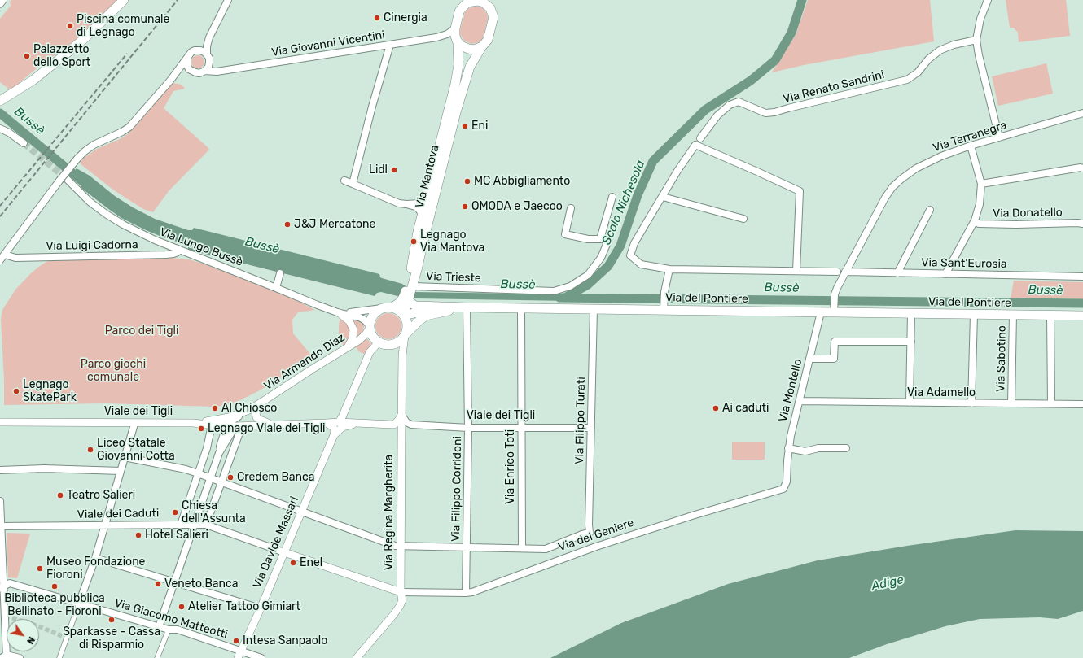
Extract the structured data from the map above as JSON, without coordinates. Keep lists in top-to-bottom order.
{
  "streets": {
    "main road": ["Via Mantova", "Via del Pontiere"],
    "street": [
      "Via Giovanni Vicentini",
      "Via Renato Sandrini",
      "Via Terranegra",
      "Via Donatello",
      "Via Luigi Cadorna",
      "Via Lungo Bussè",
      "Via Sant'Eurosia",
      "Via Trieste",
      "Via Sabotino",
      "Via Armando Diaz",
      "Via Montello",
      "Via Adamello",
      "Viale dei Tigli",
      "Via Filippo Turati",
      "Via Enrico Toti",
      "Via Filippo Corridoni",
      "Via Regina Margherita",
      "Viale dei Caduti",
      "Via del Geniere",
      "Via Davide Massari",
      "Via Giacomo Matteotti"
    ]
  },
  "crossings": [
    ["Via Giovanni Vicentini", "Via Mantova"],
    ["Via Terranegra", "Via Sant'Eurosia"],
    ["Via Terranegra", "Via del Pontiere"],
    ["Via Mantova", "Via Lungo Bussè"],
    ["Via Mantova", "Via Trieste"],
    ["Via Mantova", "Via del Pontiere"],
    ["Via Mantova", "Via Armando Diaz"],
    ["Via Mantova", "Via Regina Margherita"],
    ["Via Luigi Cadorna", "Via Lungo Bussè"],
    ["Via Lungo Bussè", "Via del Pontiere"],
    ["Via Lungo Bussè", "Via Armando Diaz"],
    ["Via Lungo Bussè", "Via Regina Margherita"],
    ["Via del Pontiere", "Via Sabotino"],
    ["Via del Pontiere", "Via Armando Diaz"],
    ["Via del Pontiere", "Via Montello"],
    ["Via del Pontiere", "Via Filippo Turati"],
    ["Via del Pontiere", "Via Enrico Toti"],
    ["Via del Pontiere", "Via Filippo Corridoni"],
    ["Via del Pontiere", "Via Regina Margherita"],
    ["Via Sabotino", "Via Adamello"],
    ["Via Armando Diaz", "Viale dei Tigli"],
    ["Via Armando Diaz", "Via Regina Margherita"],
    ["Via Montello", "Via Adamello"],
    ["Via Montello", "Via del Geniere"],
    ["Viale dei Tigli", "Via Filippo Turati"],
    ["Viale dei Tigli", "Via Enrico Toti"],
    ["Viale dei Tigli", "Via Filippo Corridoni"],
    ["Via Filippo Turati", "Via Enrico Toti"],
    ["Via Filippo Corridoni", "Via del Geniere"],
    ["Via Regina Margherita", "Viale dei Caduti"],
    ["Via Regina Margherita", "Via del Geniere"],
    ["Viale dei Caduti", "Via del Geniere"],
    ["Viale dei Caduti", "Via Davide Massari"],
    ["Via Davide Massari", "Via Giacomo Matteotti"]
  ],
  "water": ["Bussè", "Scolo Nichesola", "Adige"],
  "parks": ["Parco dei Tigli", "Parco giochi comunale"],
  "places": [
    "Cinergia",
    "Piscina comunale di Legnago",
    "Palazzetto dello Sport",
    "Eni",
    "Lidl",
    "MC Abbigliamento",
    "OMODA e Jaecoo",
    "J&J Mercatone",
    "Legnago Via Mantova",
    "Legnago SkatePark",
    "Al Chiosco",
    "Ai caduti",
    "Legnago Viale dei Tigli",
    "Liceo Statale Giovanni Cotta",
    "Credem Banca",
    "Teatro Salieri",
    "Chiesa dell'Assunta",
    "Hotel Salieri",
    "Enel",
    "Museo Fondazione Fioroni",
    "Veneto Banca",
    "Biblioteca pubblica Bellinato - Fioroni",
    "Atelier Tattoo Gimiart",
    "Sparkasse - Cassa di Risparmio",
    "Intesa Sanpaolo"
  ],
  "north": "bottom right"
}
